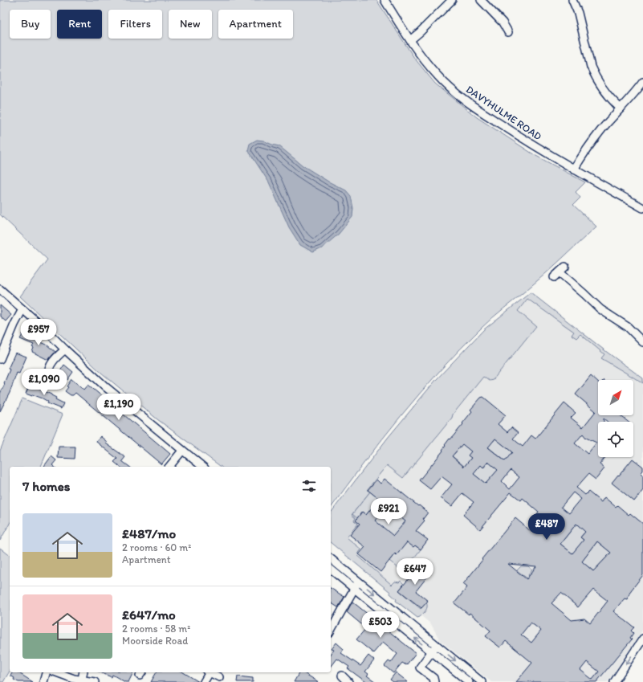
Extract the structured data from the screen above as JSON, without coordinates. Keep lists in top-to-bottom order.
{
  "streets": {
    "street": ["DAVYHULME ROAD"]
  },
  "north": "top right",
  "page": {
    "chip": [
      "Buy",
      "Rent",
      "Filters",
      "New",
      "Apartment"
    ],
    "price": [
      "£957",
      "£1,090",
      "£1,190",
      "£921",
      "£487",
      "£647",
      "£503"
    ],
    "heading": "7 homes",
    "list": [
      {
        "name": "£487/mo",
        "note": "2 rooms · 60 m² · Apartment"
      },
      {
        "name": "£647/mo",
        "note": "2 rooms · 58 m² · Moorside Road"
      }
    ]
  }
}
